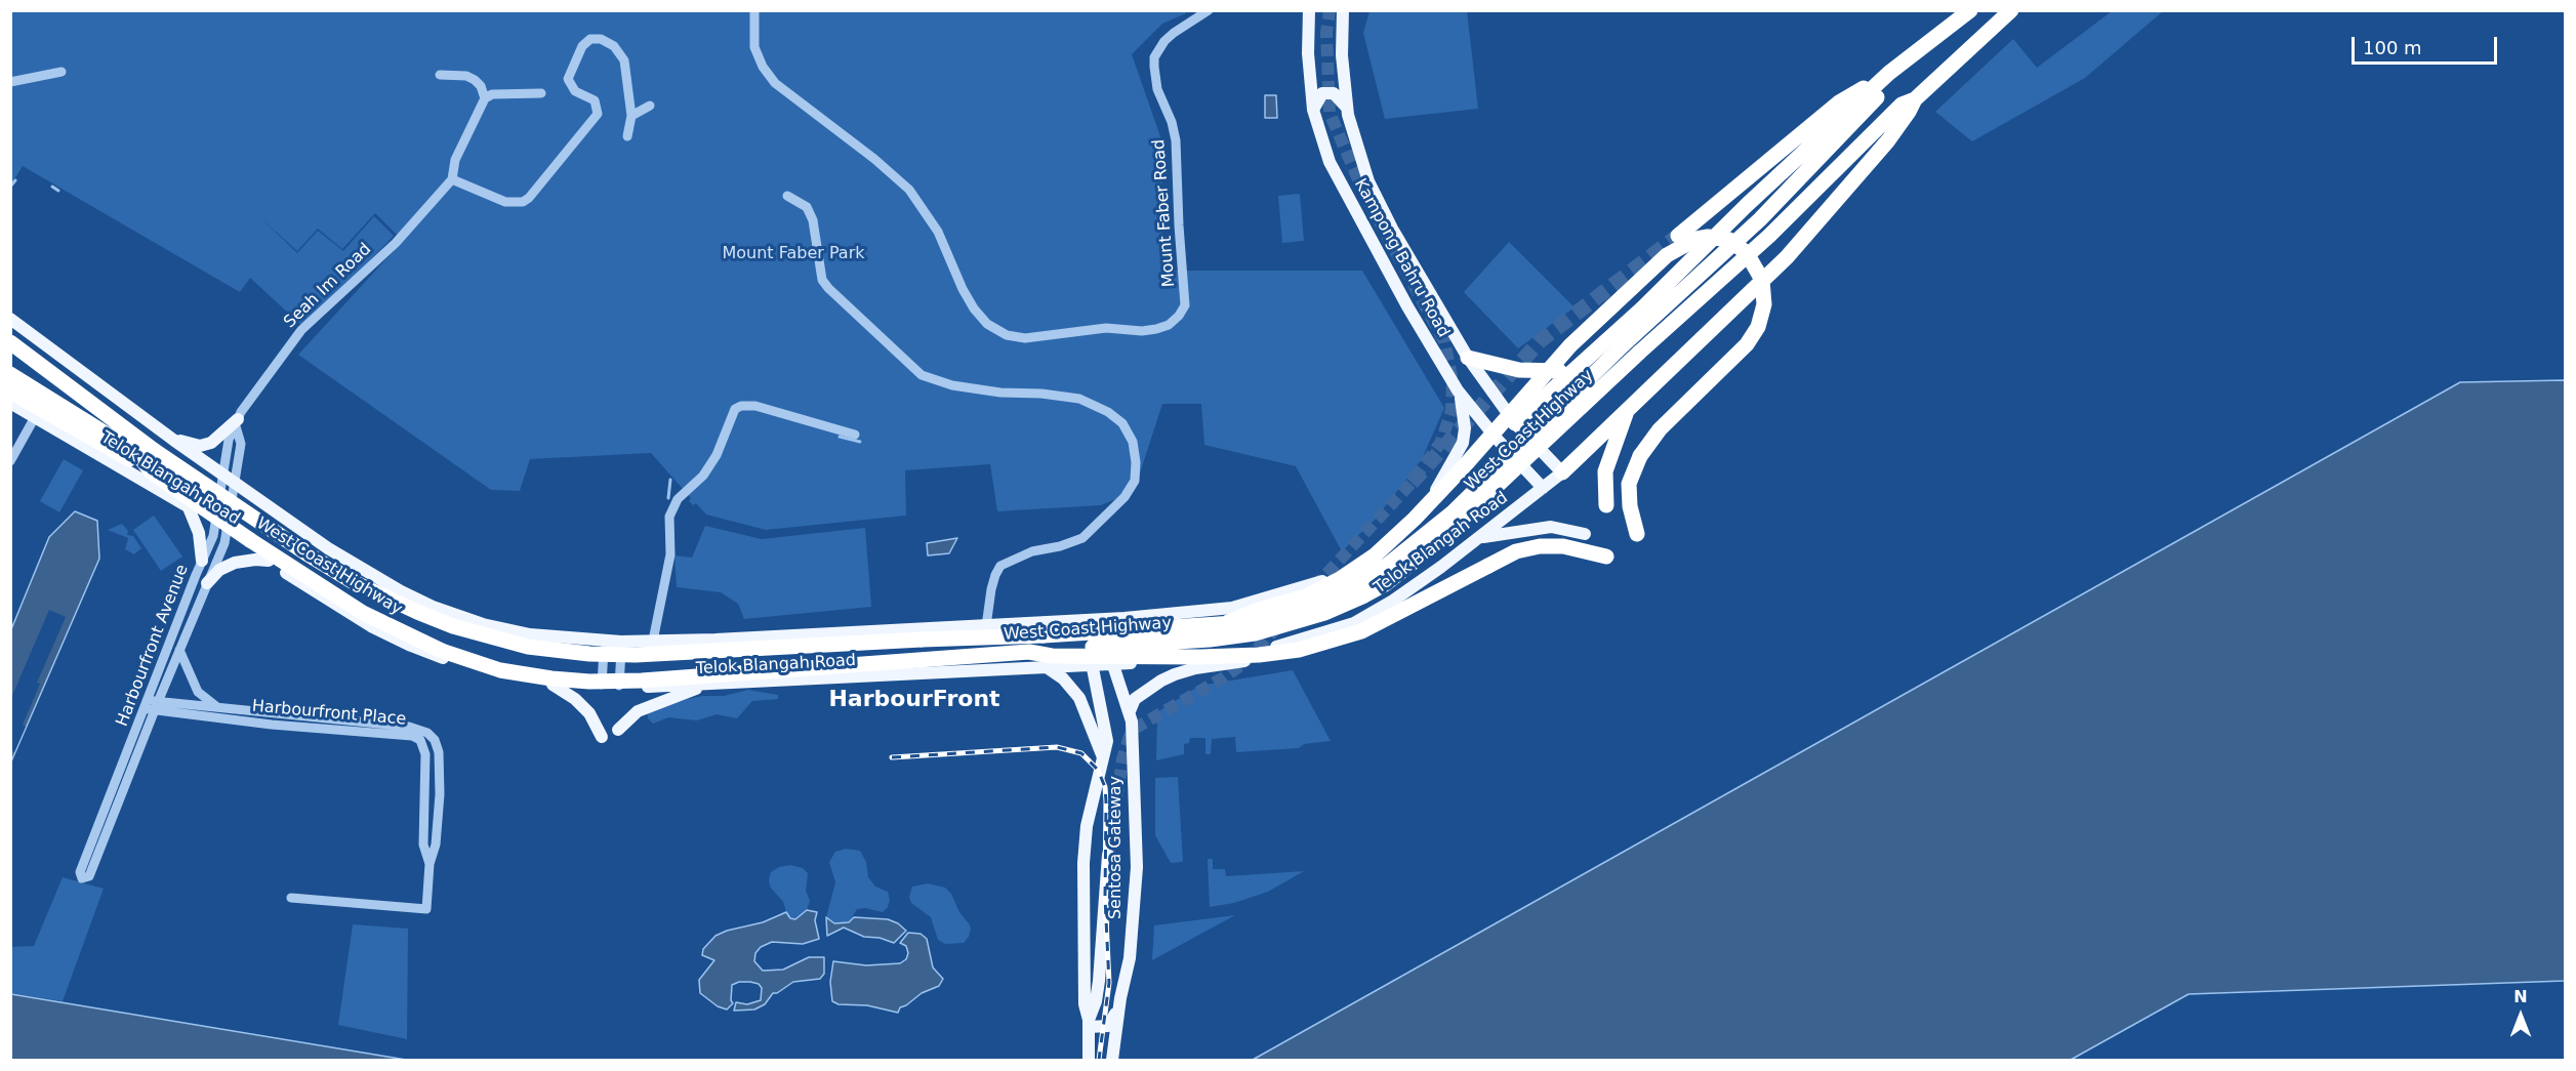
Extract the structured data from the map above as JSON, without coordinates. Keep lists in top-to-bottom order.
{
  "streets": {
    "highway": ["West Coast Highway"],
    "main road": ["Kampong Bahru Road", "Telok Blangah Road", "Sentosa Gateway"],
    "street": [
      "Mount Faber Road",
      "Seah Im Road",
      "Harbourfront Avenue",
      "Harbourfront Place"
    ]
  },
  "crossings": [
    ["Kampong Bahru Road", "Telok Blangah Road"],
    ["Seah Im Road", "Harbourfront Avenue"],
    ["Telok Blangah Road", "Harbourfront Avenue"],
    ["Telok Blangah Road", "Sentosa Gateway"],
    ["Harbourfront Avenue", "Harbourfront Place"]
  ],
  "districts": ["HarbourFront"],
  "parks": ["Mount Faber Park"],
  "scale_bar": "100 m",
  "north": "top"
}
